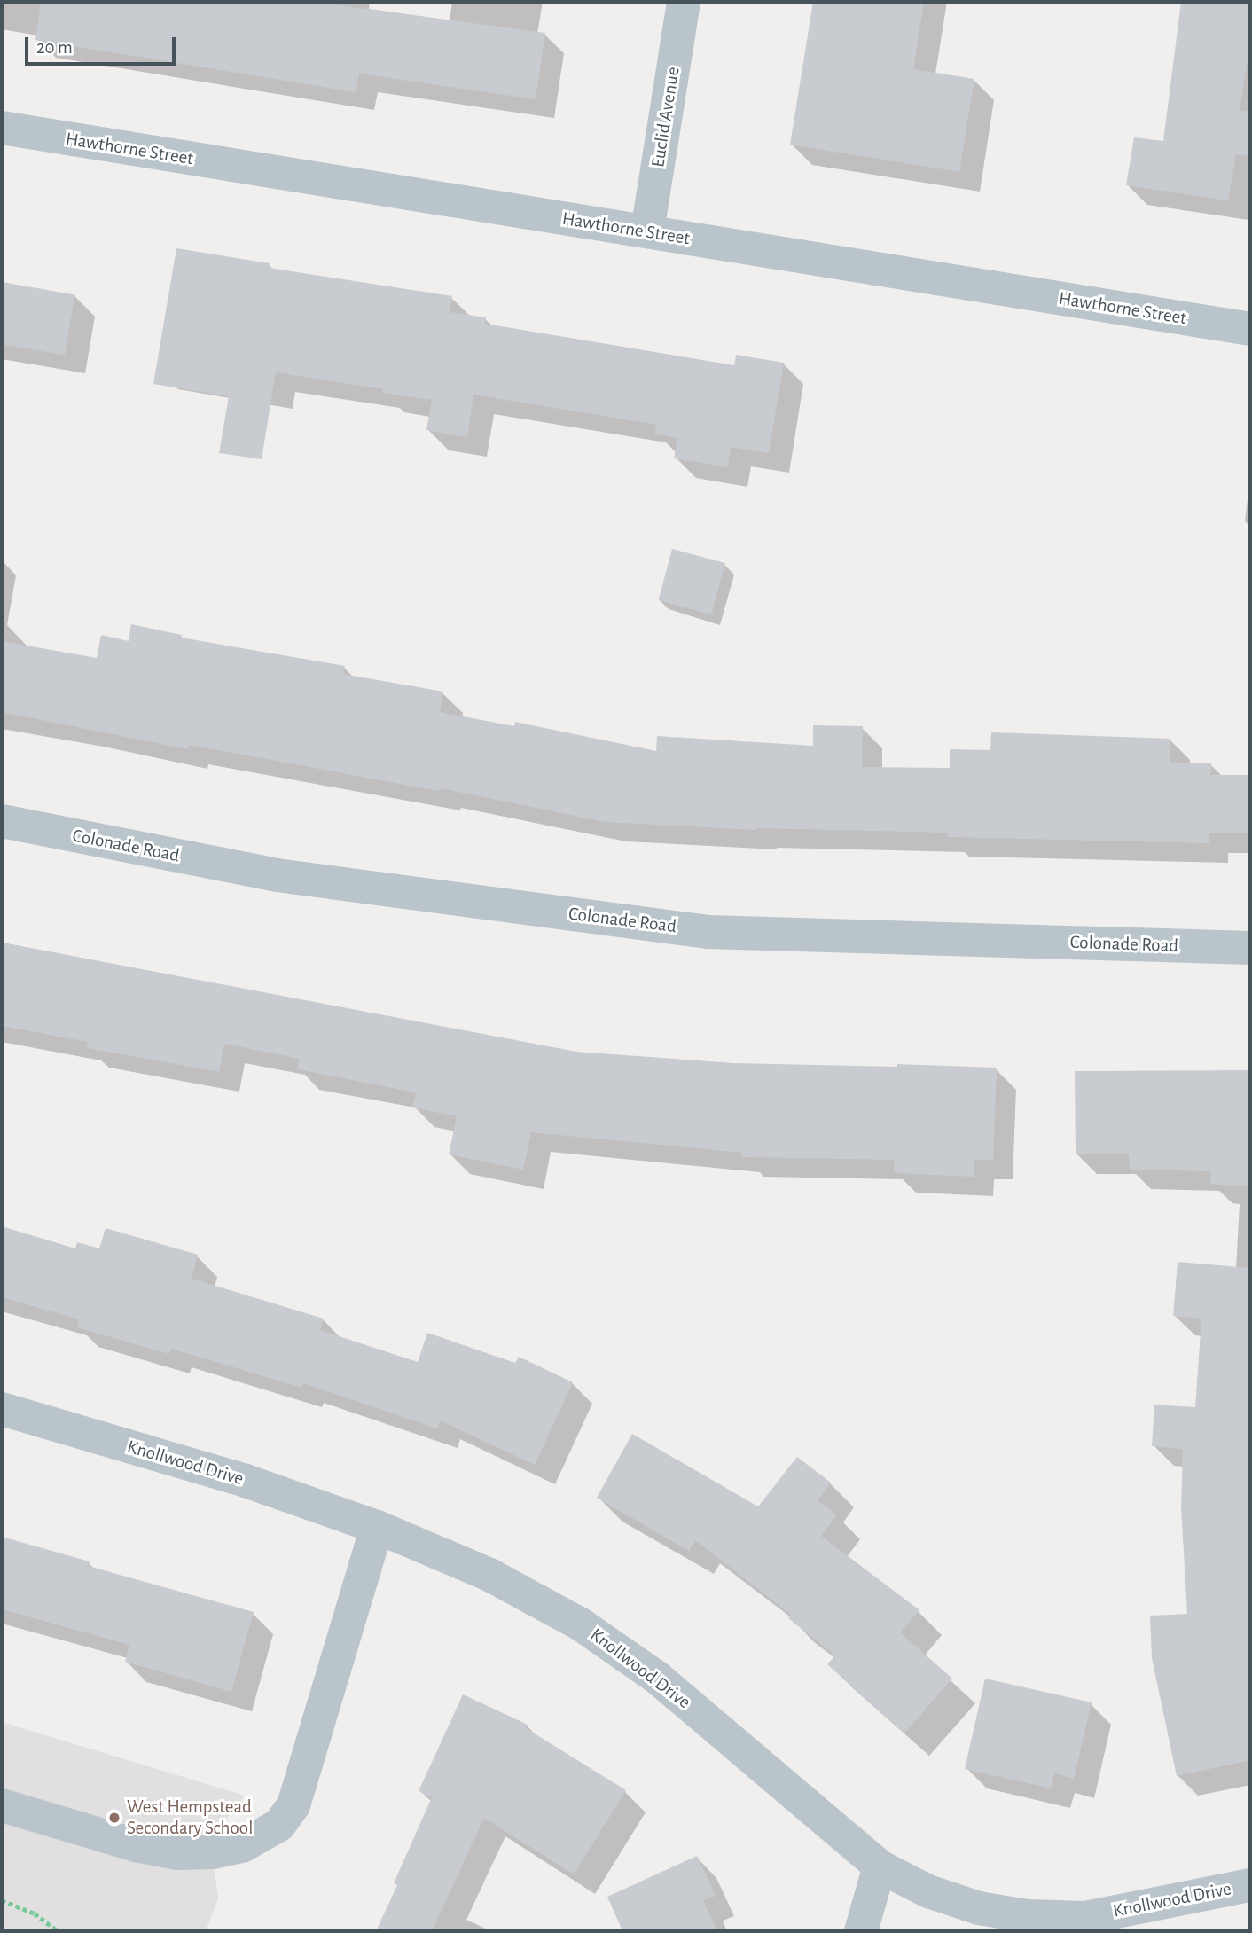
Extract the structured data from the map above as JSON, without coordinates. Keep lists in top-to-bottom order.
{
  "streets": {
    "street": [
      "Euclid Avenue",
      "Hawthorne Street",
      "Colonade Road",
      "Knollwood Drive"
    ]
  },
  "crossings": [
    ["Euclid Avenue", "Hawthorne Street"]
  ],
  "places": ["West Hempstead Secondary School"],
  "scale_bar": "20 m"
}
